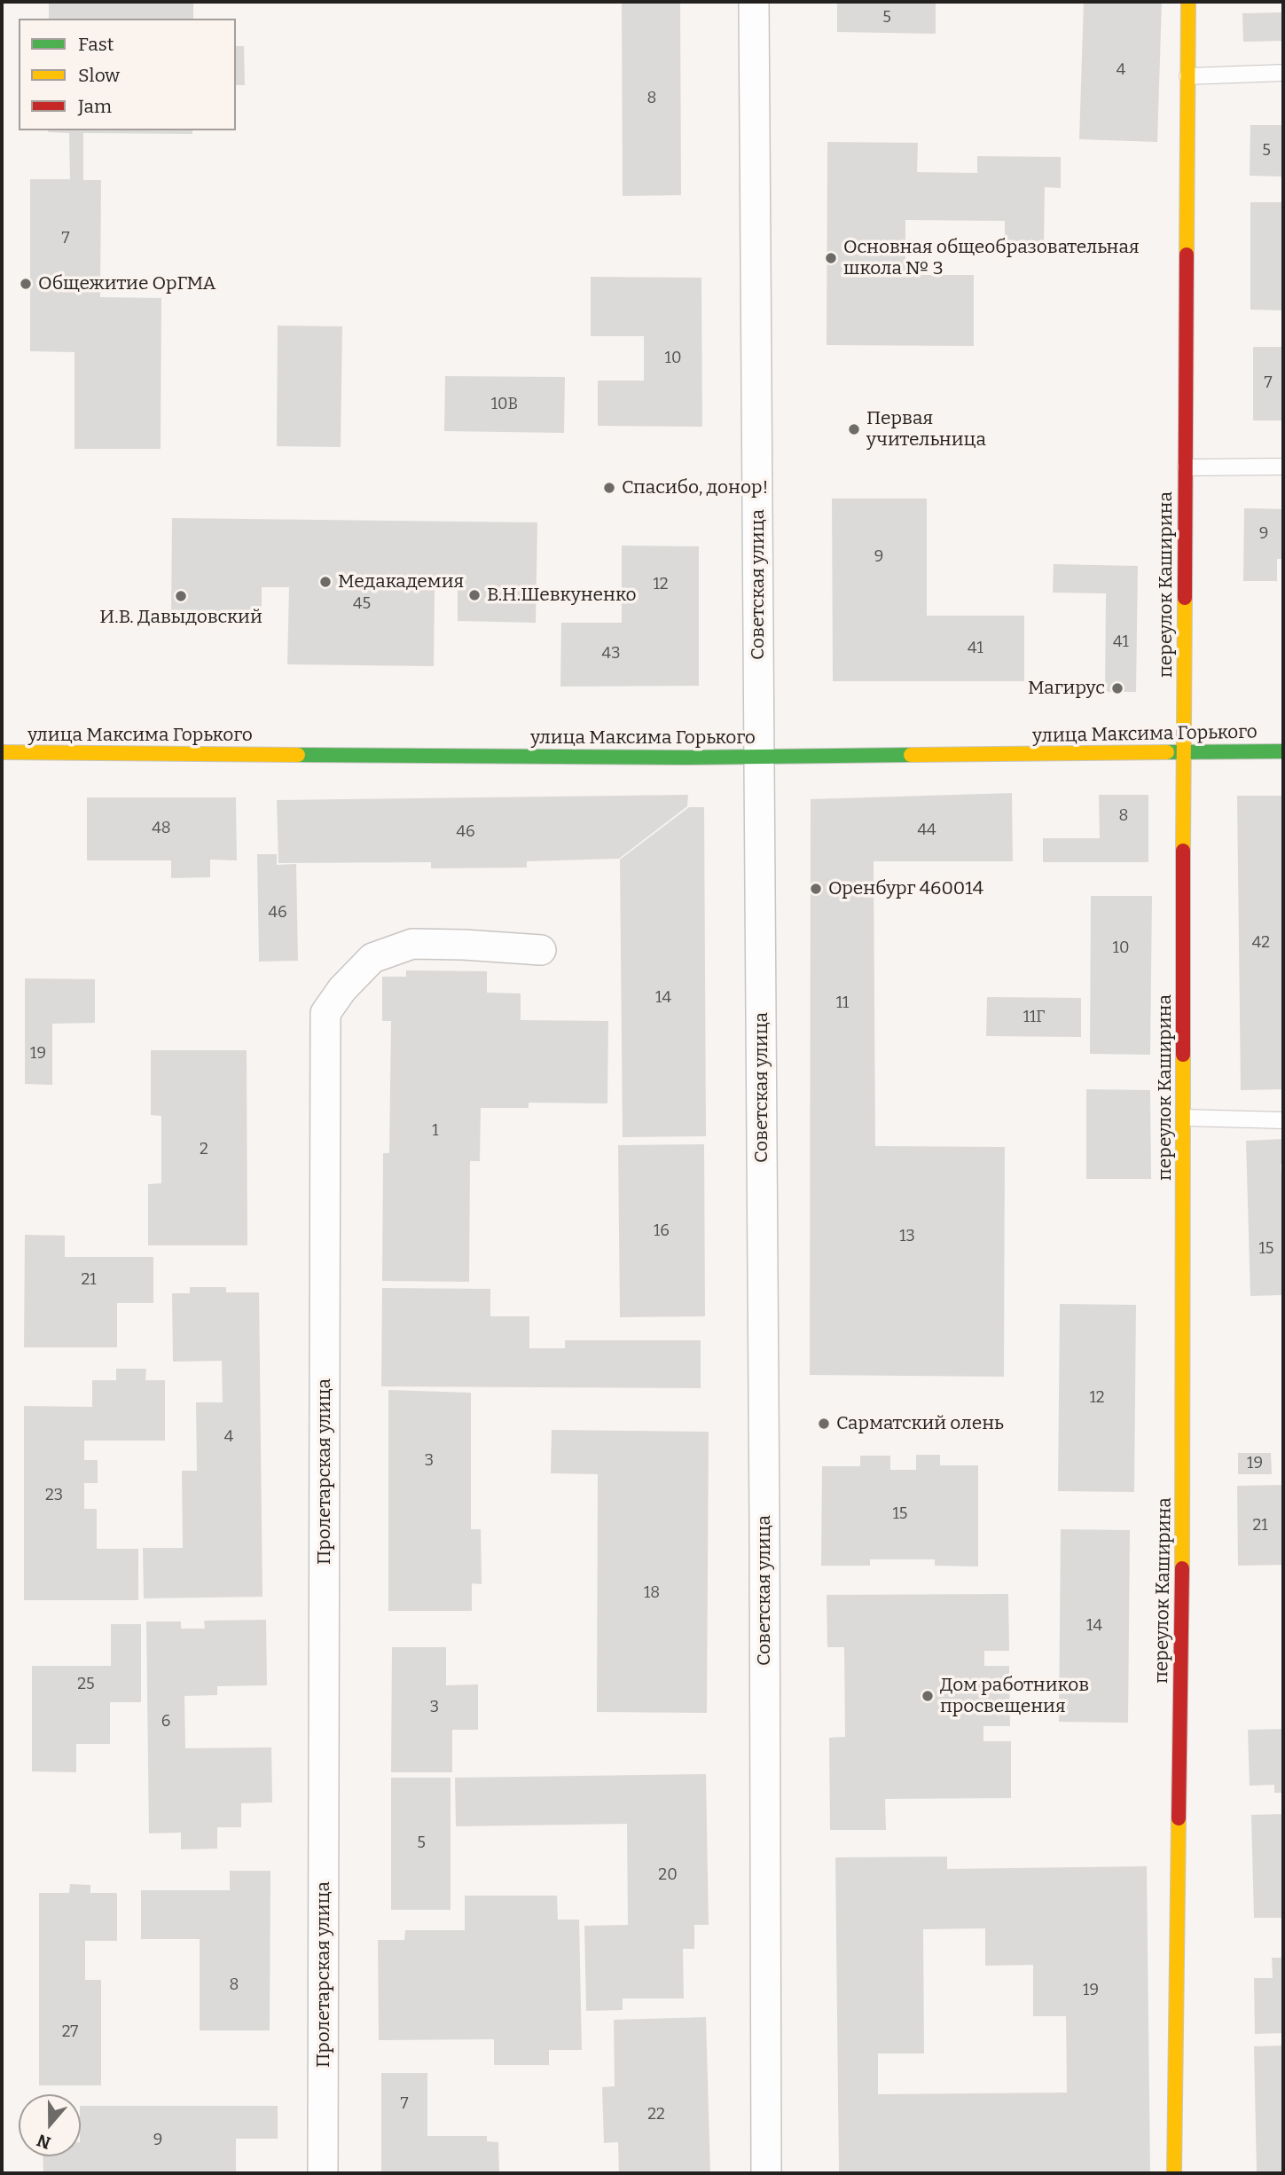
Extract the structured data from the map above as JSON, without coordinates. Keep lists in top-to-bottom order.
{
  "streets": {
    "street": [
      "Советская улица",
      "переулок Каширина",
      "улица Максима Горького",
      "Пролетарская улица"
    ]
  },
  "crossings": [
    ["Советская улица", "улица Максима Горького"],
    ["переулок Каширина", "улица Максима Горького"]
  ],
  "places": [
    "Основная общеобразовательная школа № 3",
    "Общежитие ОрГМА",
    "Первая учительница",
    "Спасибо, донор!",
    "Медакадемия",
    "В.Н.Шевкуненко",
    "И.В. Давыдовский",
    "Магирус",
    "Оренбург 460014",
    "Сарматский олень",
    "Дом работников просвещения"
  ],
  "house_numbers": [
    "5",
    "4",
    "8",
    "5",
    "7",
    "10",
    "7",
    "10В",
    "9",
    "9",
    "12",
    "45",
    "41",
    "41",
    "43",
    "8",
    "48",
    "44",
    "46",
    "46",
    "42",
    "10",
    "14",
    "11",
    "11Г",
    "19",
    "1",
    "2",
    "16",
    "13",
    "15",
    "21",
    "12",
    "4",
    "3",
    "19",
    "23",
    "15",
    "21",
    "18",
    "14",
    "25",
    "3",
    "6",
    "5",
    "20",
    "8",
    "19",
    "27",
    "7",
    "22",
    "9"
  ],
  "legend": ["Fast", "Slow", "Jam"],
  "north": "bottom"
}
